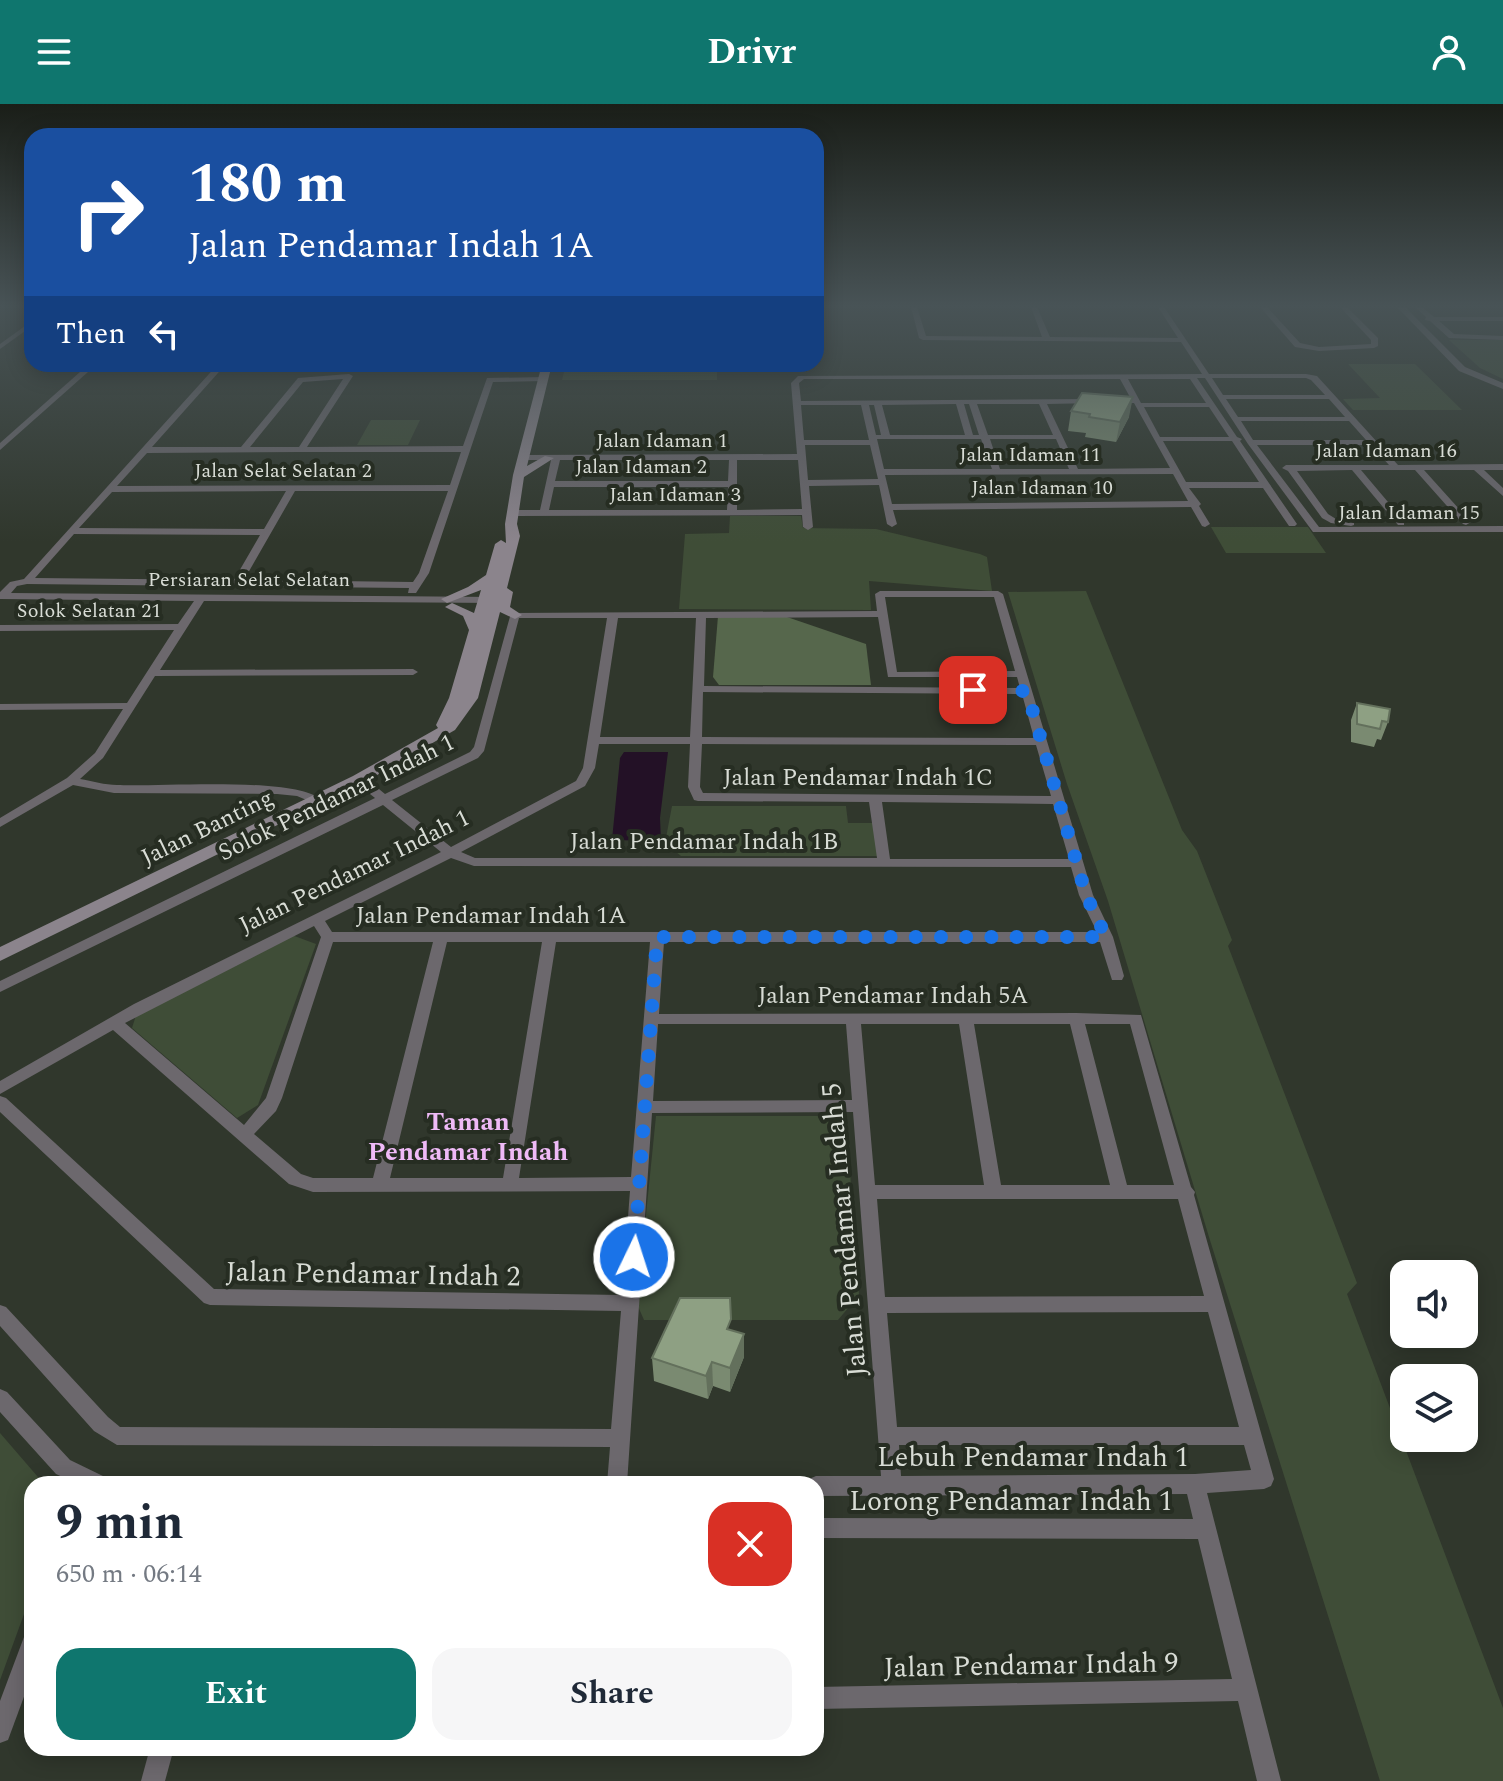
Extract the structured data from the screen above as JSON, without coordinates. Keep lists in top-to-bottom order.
{
  "streets": {
    "main road": ["Jalan Banting"],
    "street": [
      "Jalan Idaman 1",
      "Jalan Idaman 16",
      "Jalan Idaman 11",
      "Jalan Idaman 2",
      "Jalan Selat Selatan 2",
      "Jalan Idaman 10",
      "Jalan Idaman 3",
      "Jalan Idaman 15",
      "Persiaran Selat Selatan",
      "Solok Selatan 21",
      "Jalan Pendamar Indah 1C",
      "Solok Pendamar Indah 1",
      "Jalan Pendamar Indah 1B",
      "Jalan Pendamar Indah 1",
      "Jalan Pendamar Indah 1A",
      "Jalan Pendamar Indah 5A",
      "Jalan Pendamar Indah 5",
      "Jalan Pendamar Indah 2",
      "Lebuh Pendamar Indah 1",
      "Lorong Pendamar Indah 1",
      "Jalan Pendamar Indah 9"
    ]
  },
  "crossings": [
    ["Jalan Idaman 16", "Jalan Idaman 15"],
    ["Jalan Idaman 3", "Jalan Banting"],
    ["Persiaran Selat Selatan", "Solok Selatan 21"],
    ["Persiaran Selat Selatan", "Jalan Banting"],
    ["Solok Pendamar Indah 1", "Jalan Pendamar Indah 1B"],
    ["Jalan Banting", "Jalan Pendamar Indah 1B"],
    ["Jalan Pendamar Indah 1B", "Jalan Pendamar Indah 1"],
    ["Jalan Pendamar Indah 1", "Jalan Pendamar Indah 1A"],
    ["Jalan Pendamar Indah 5A", "Jalan Pendamar Indah 5"],
    ["Jalan Pendamar Indah 5", "Lebuh Pendamar Indah 1"]
  ],
  "districts": ["Taman Pendamar Indah"],
  "page": {
    "header": "Drivr",
    "turn": ["180 m", "Jalan Pendamar Indah 1A"],
    "then": "Then",
    "heading": ["9 min", "650 m · 06:14"],
    "buttons": ["Exit", "Share"]
  }
}
